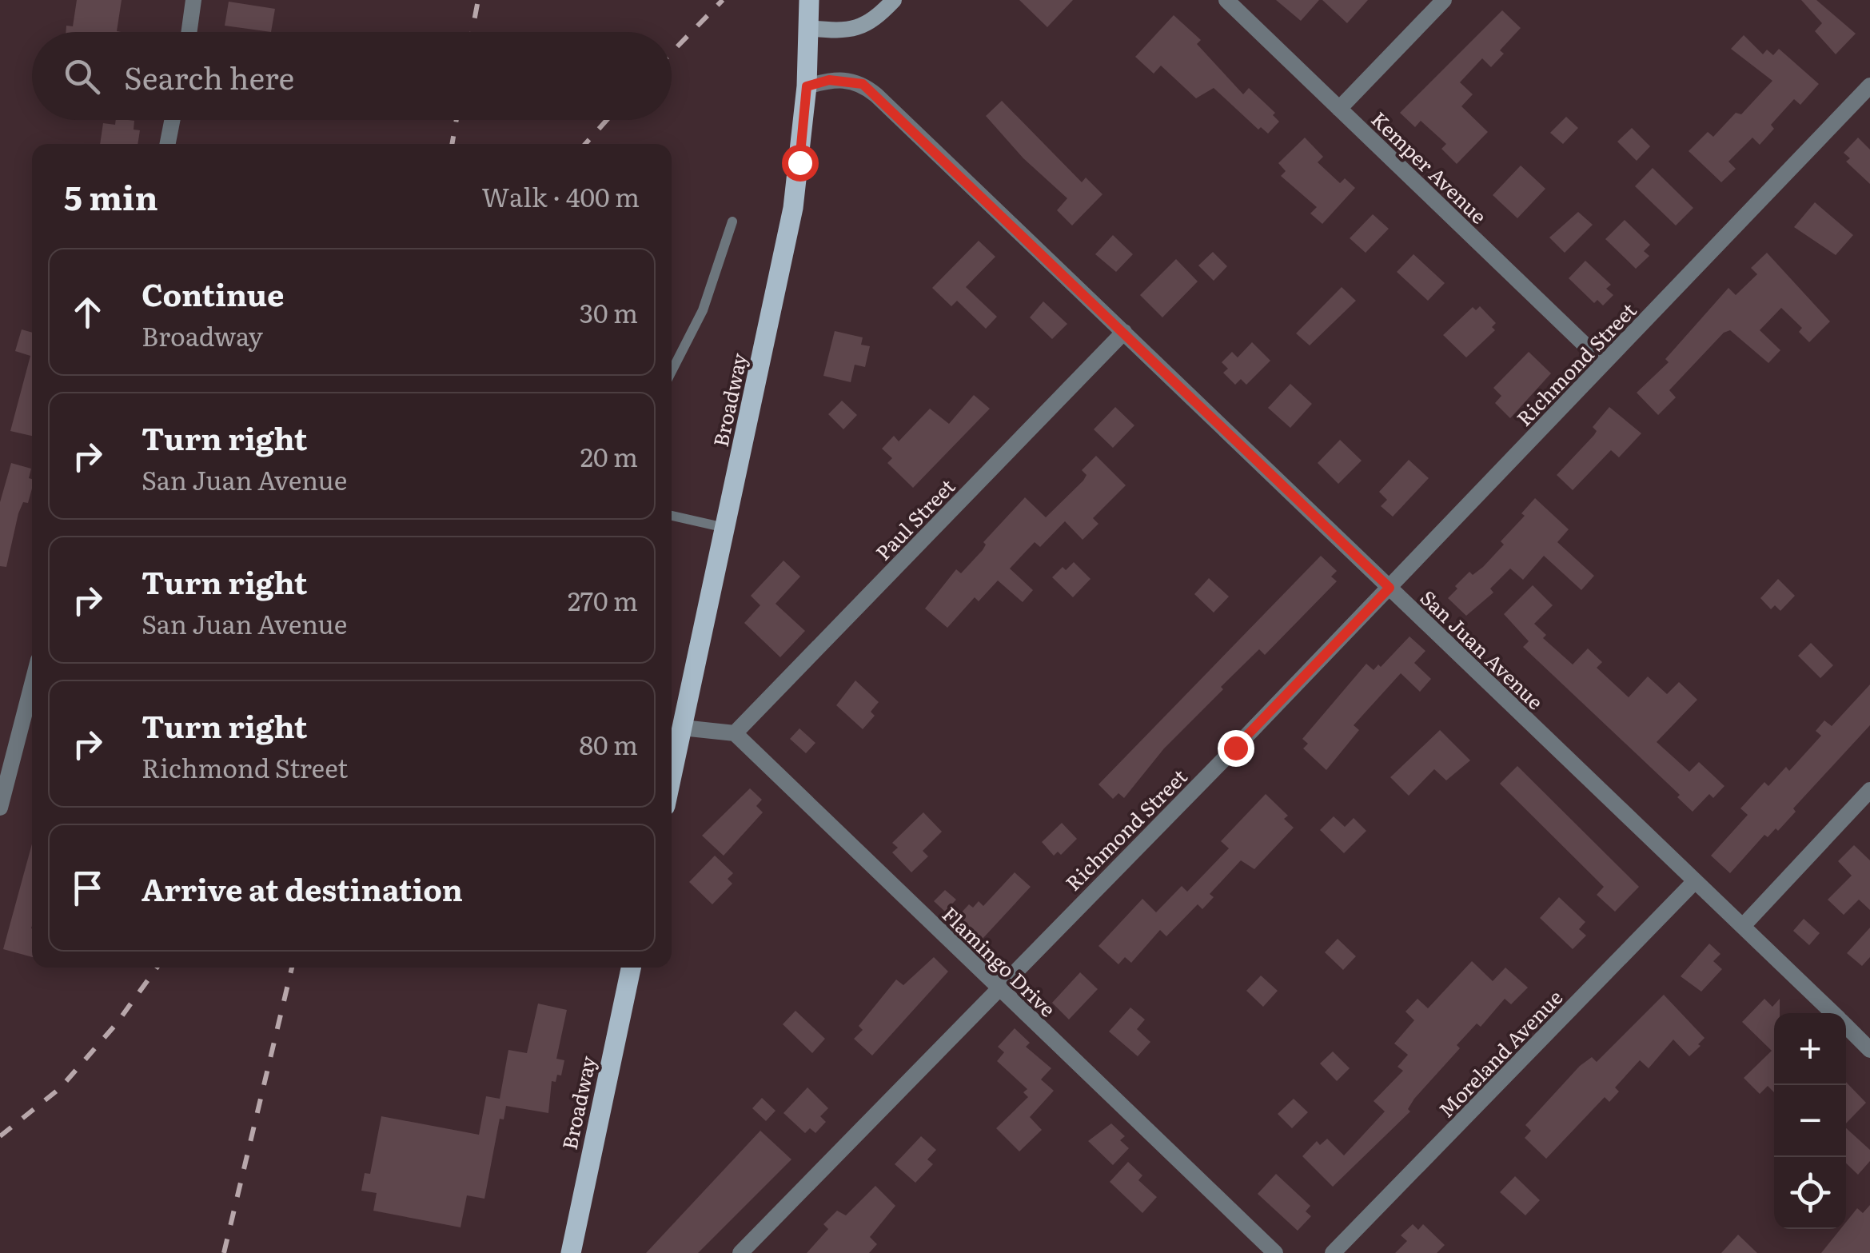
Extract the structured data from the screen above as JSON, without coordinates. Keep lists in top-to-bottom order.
{
  "streets": {
    "main road": ["Broadway"],
    "street": [
      "Kemper Avenue",
      "Richmond Street",
      "Paul Street",
      "San Juan Avenue",
      "Flamingo Drive",
      "Moreland Avenue"
    ]
  },
  "crossings": [
    ["Kemper Avenue", "Richmond Street"],
    ["Richmond Street", "San Juan Avenue"],
    ["Richmond Street", "Flamingo Drive"],
    ["Broadway", "San Juan Avenue"],
    ["Paul Street", "San Juan Avenue"],
    ["Paul Street", "Flamingo Drive"],
    ["San Juan Avenue", "Moreland Avenue"]
  ],
  "page": {
    "search": "Search here",
    "heading": ["5 min", "Walk · 400 m"],
    "list": [
      ["Continue", "Broadway", "30 m"],
      ["Turn right", "San Juan Avenue", "20 m"],
      ["Turn right", "San Juan Avenue", "270 m"],
      ["Turn right", "Richmond Street", "80 m"],
      "Arrive at destination"
    ],
    "map_buttons": ["+", "−"]
  }
}
